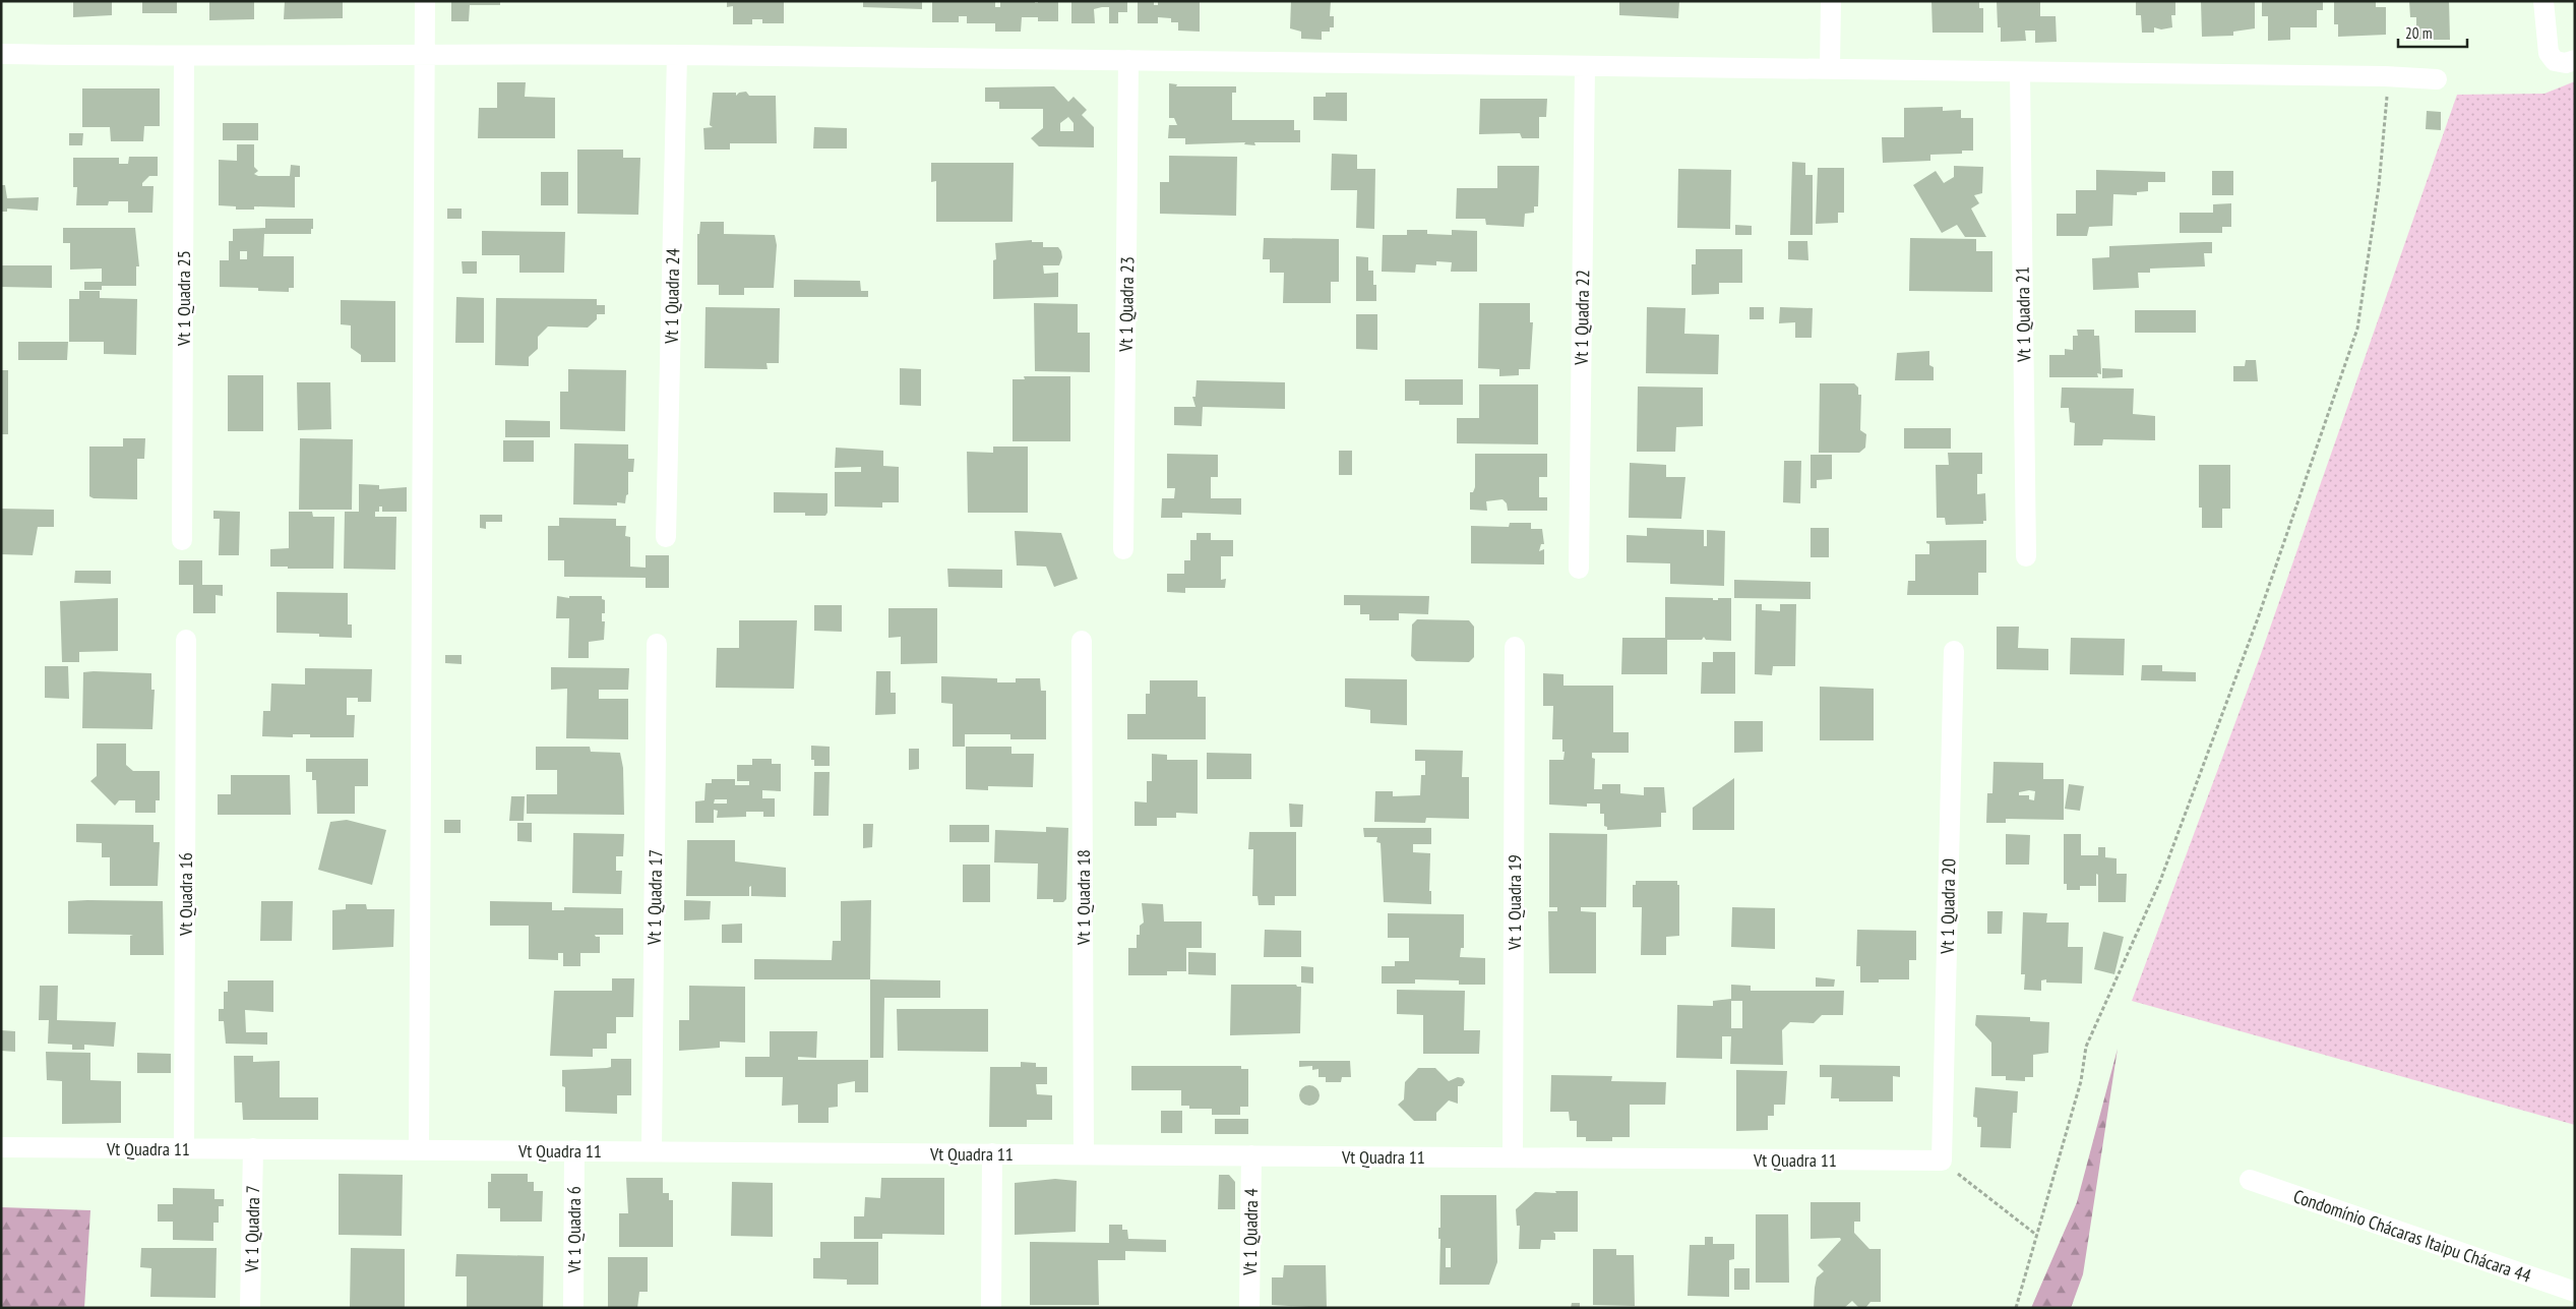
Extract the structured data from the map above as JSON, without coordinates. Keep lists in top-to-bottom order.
{
  "streets": {
    "street": [
      "Vt 1 Quadra 24",
      "Vt 1 Quadra 25",
      "Vt 1 Quadra 23",
      "Vt 1 Quadra 21",
      "Vt 1 Quadra 22",
      "Vt Quadra 16",
      "Vt 1 Quadra 17",
      "Vt 1 Quadra 18",
      "Vt 1 Quadra 19",
      "Vt 1 Quadra 20",
      "Vt Quadra 11",
      "Vt 1 Quadra 7",
      "Vt 1 Quadra 6",
      "Vt 1 Quadra 4",
      "Condomínio Chácaras Itaipu Chácara 44"
    ]
  },
  "crossings": [
    ["Vt Quadra 16", "Vt Quadra 11"],
    ["Vt 1 Quadra 17", "Vt Quadra 11"],
    ["Vt 1 Quadra 18", "Vt Quadra 11"],
    ["Vt 1 Quadra 19", "Vt Quadra 11"],
    ["Vt 1 Quadra 20", "Vt Quadra 11"],
    ["Vt Quadra 11", "Vt 1 Quadra 7"],
    ["Vt Quadra 11", "Vt 1 Quadra 6"],
    ["Vt Quadra 11", "Vt 1 Quadra 4"]
  ],
  "scale_bar": "20 m"
}
